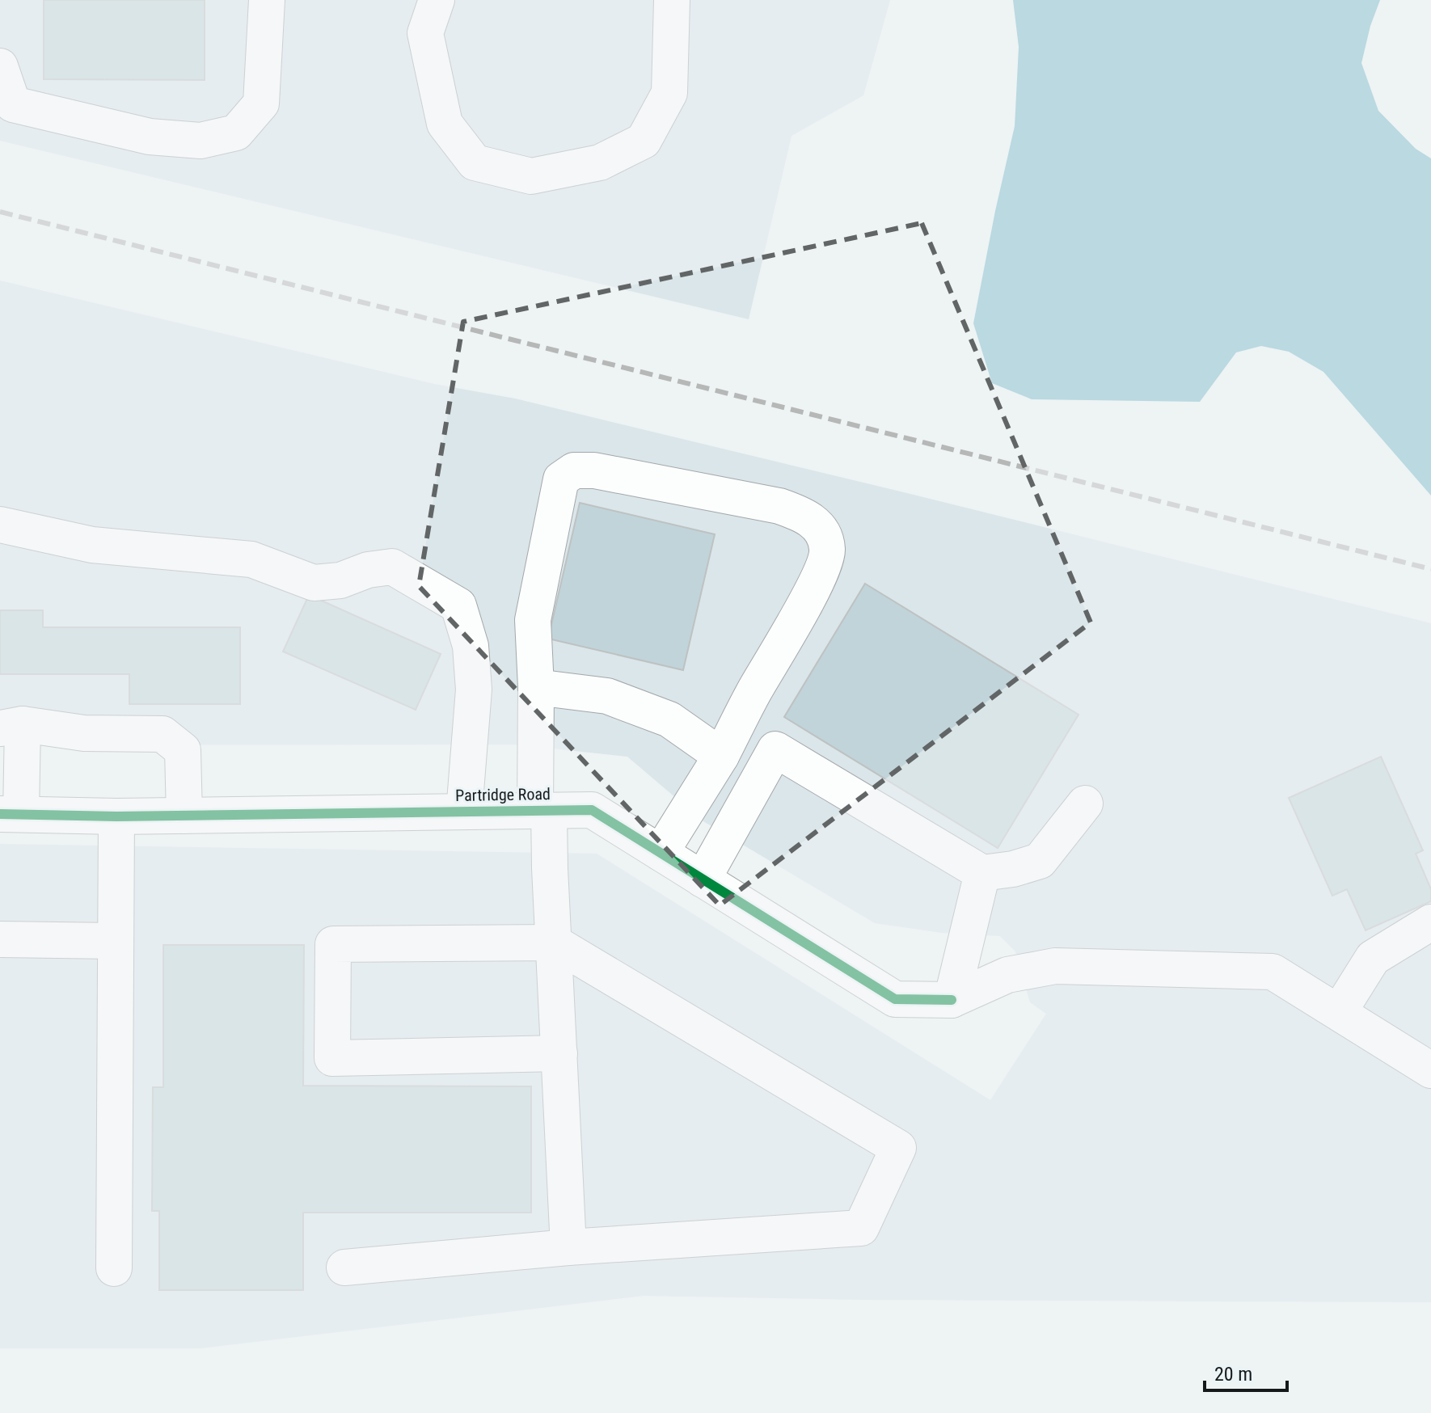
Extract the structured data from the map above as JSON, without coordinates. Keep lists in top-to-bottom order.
{
  "streets": {
    "street": ["Partridge Road"]
  },
  "scale_bar": "20 m"
}
